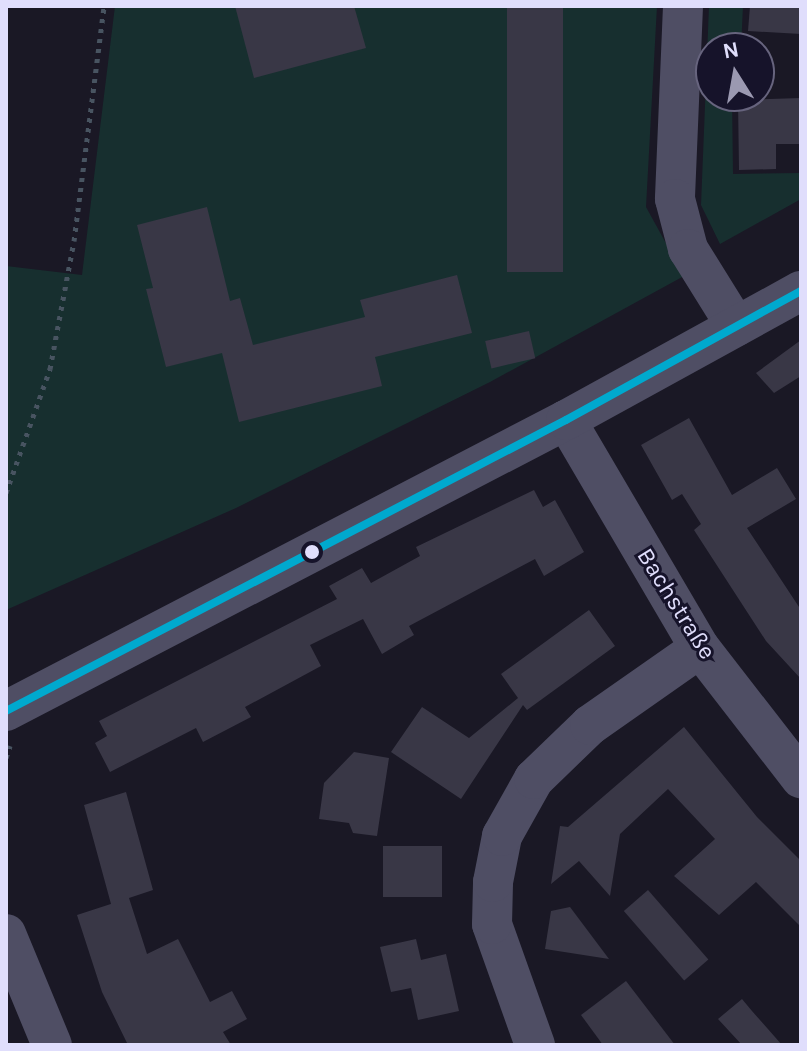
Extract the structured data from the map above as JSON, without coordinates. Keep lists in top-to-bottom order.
{
  "streets": {
    "street": ["Bachstraße"]
  },
  "north": "top"
}
